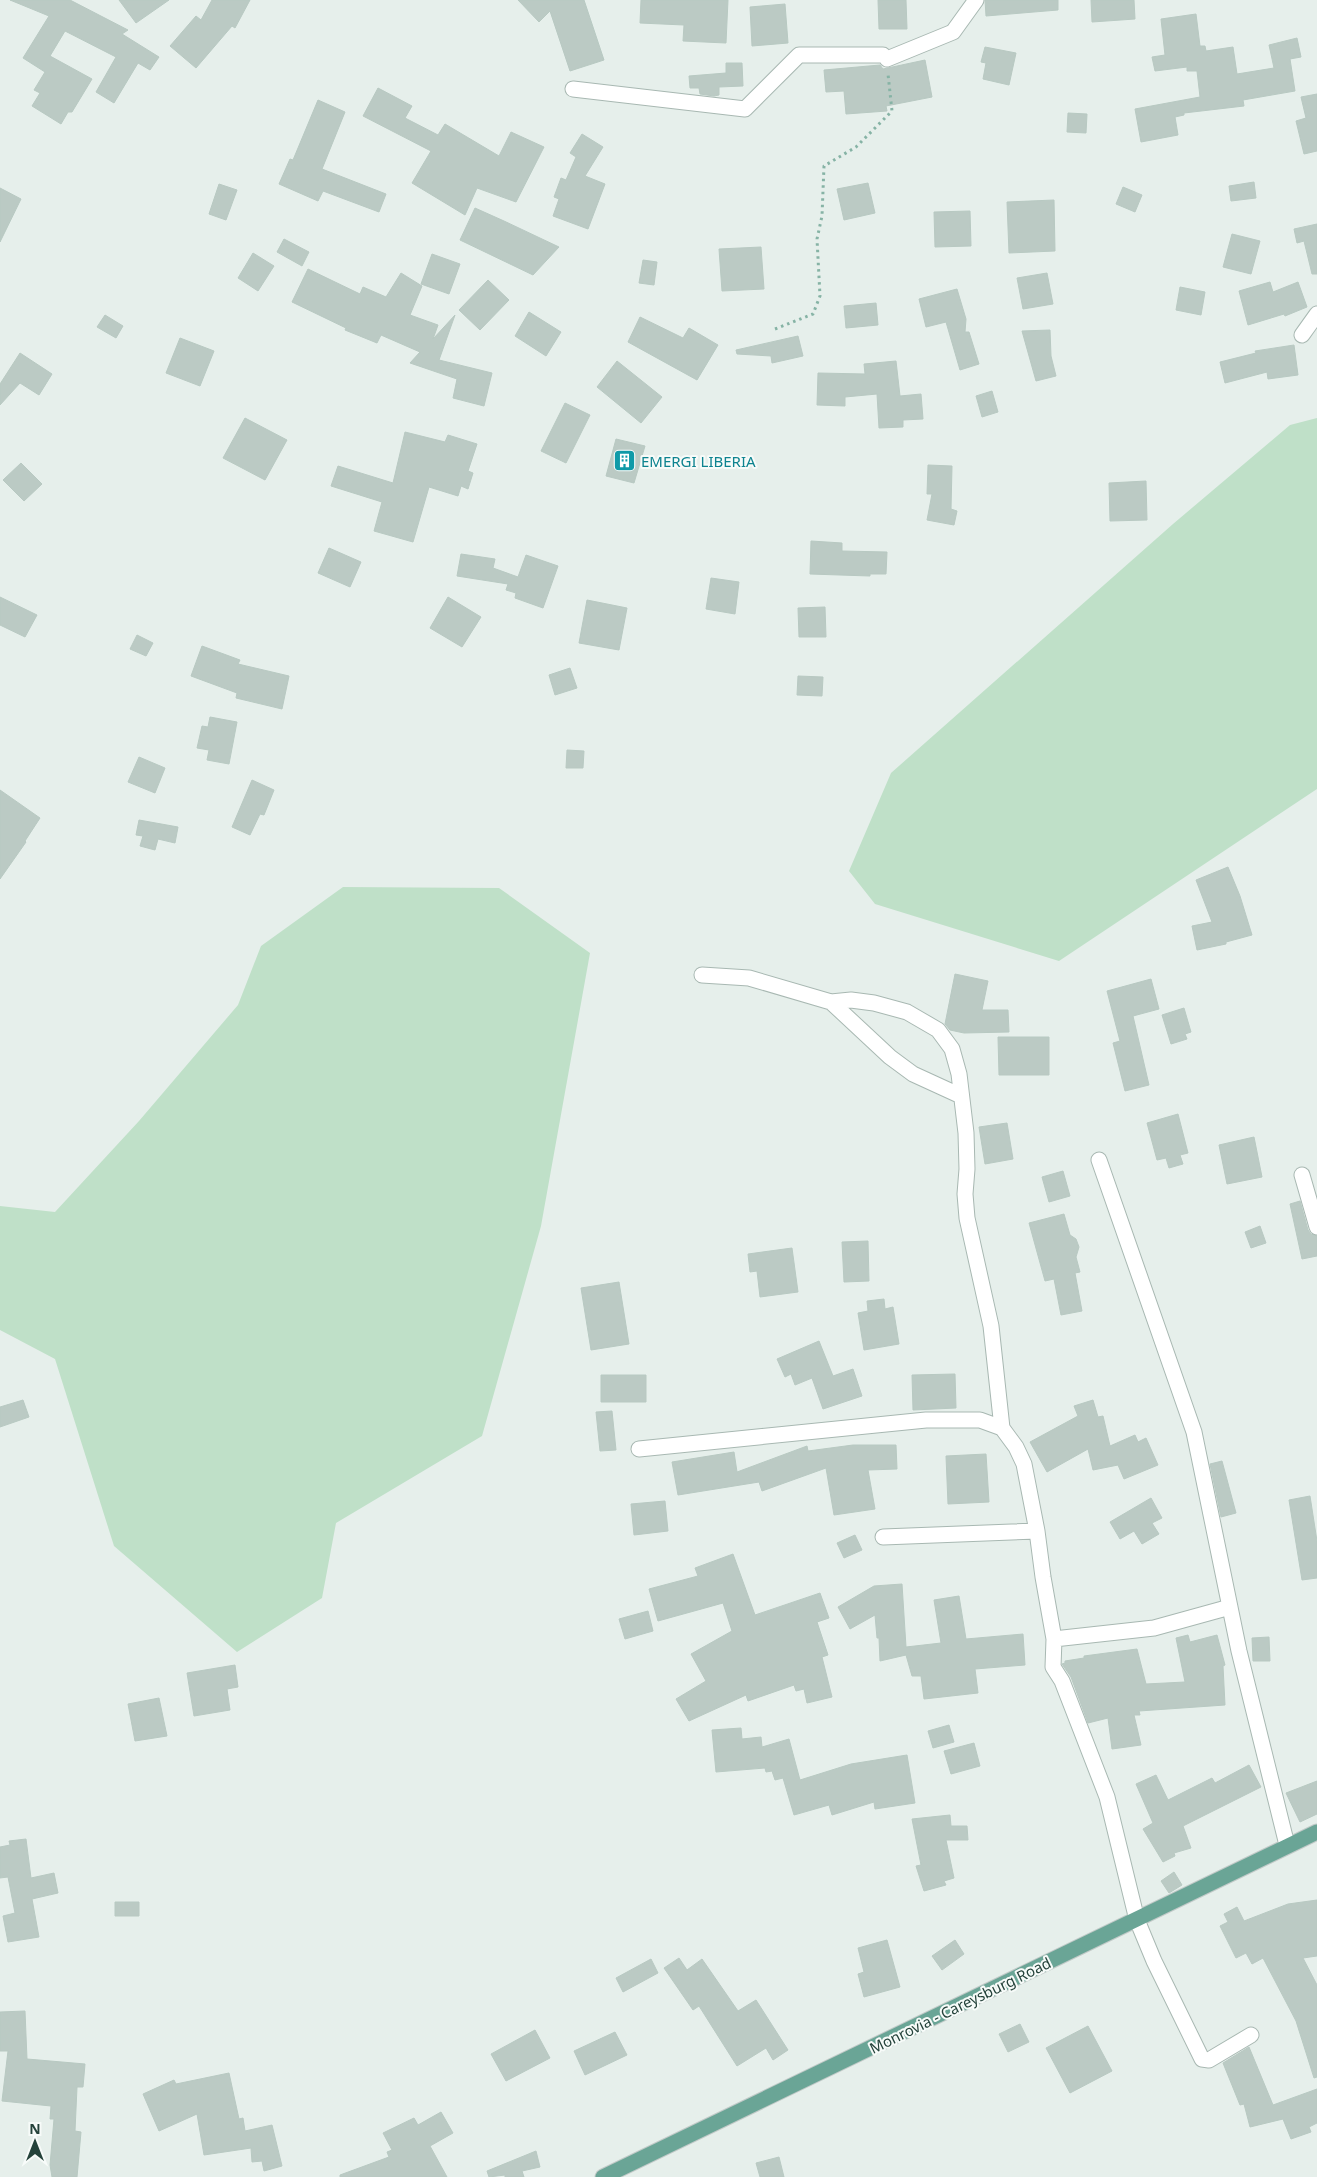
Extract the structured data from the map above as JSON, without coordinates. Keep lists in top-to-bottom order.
{
  "streets": {
    "main road": ["Monrovia - Careysburg Road"]
  },
  "places": {
    "building": ["EMERGI LIBERIA"]
  },
  "north": "top"
}
